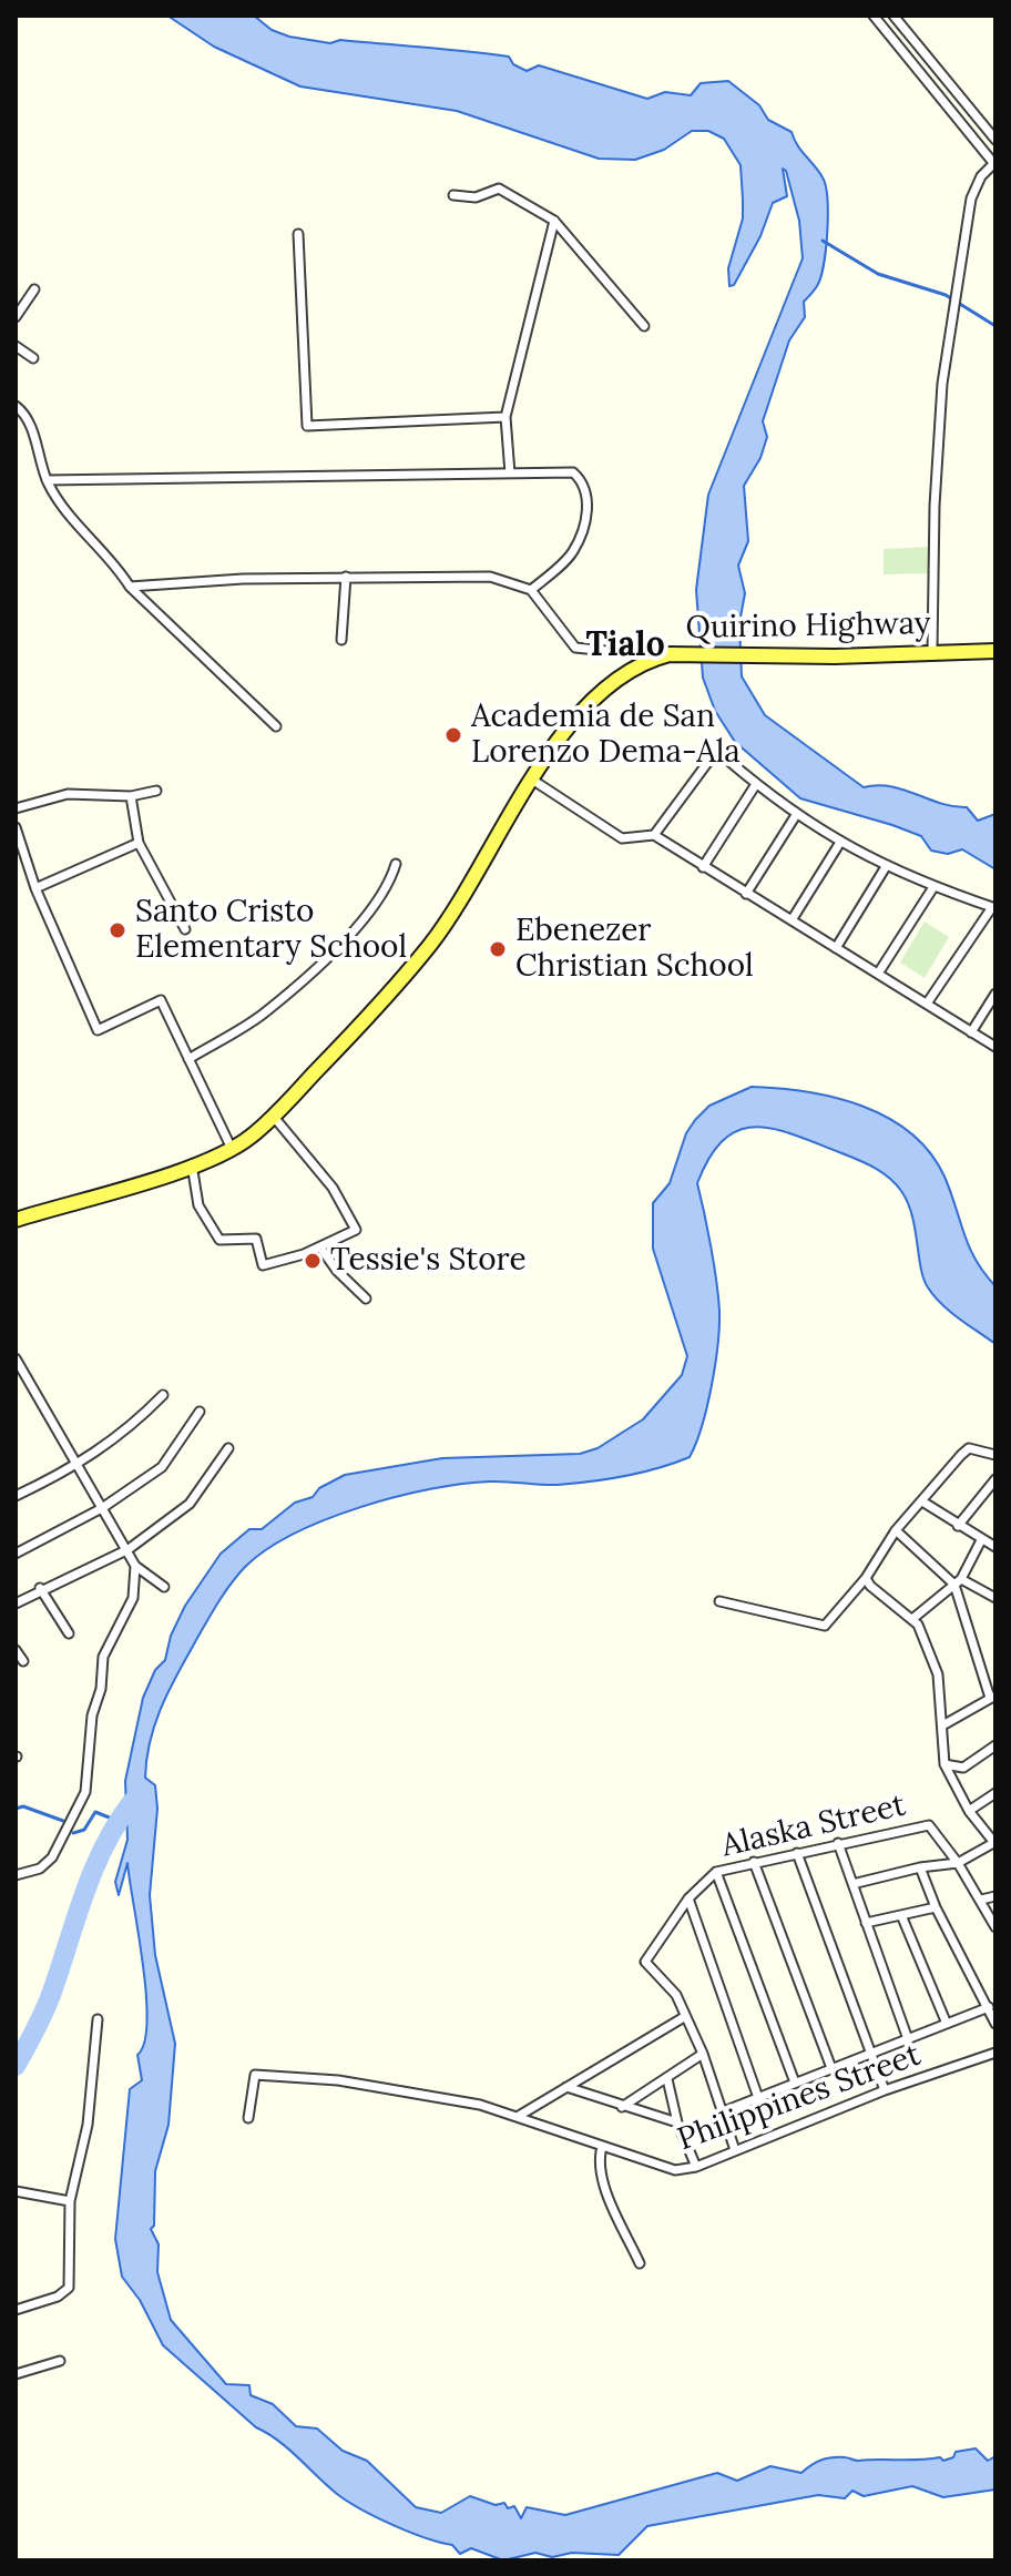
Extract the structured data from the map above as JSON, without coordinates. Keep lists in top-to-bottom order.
{
  "streets": {
    "main road": ["Quirino Highway"],
    "street": ["Alaska Street", "Philippines Street"]
  },
  "districts": ["Tialo"],
  "places": [
    "Academia de San Lorenzo Dema-Ala",
    "Santo Cristo Elementary School",
    "Ebenezer Christian School",
    "Tessie's Store"
  ]
}
